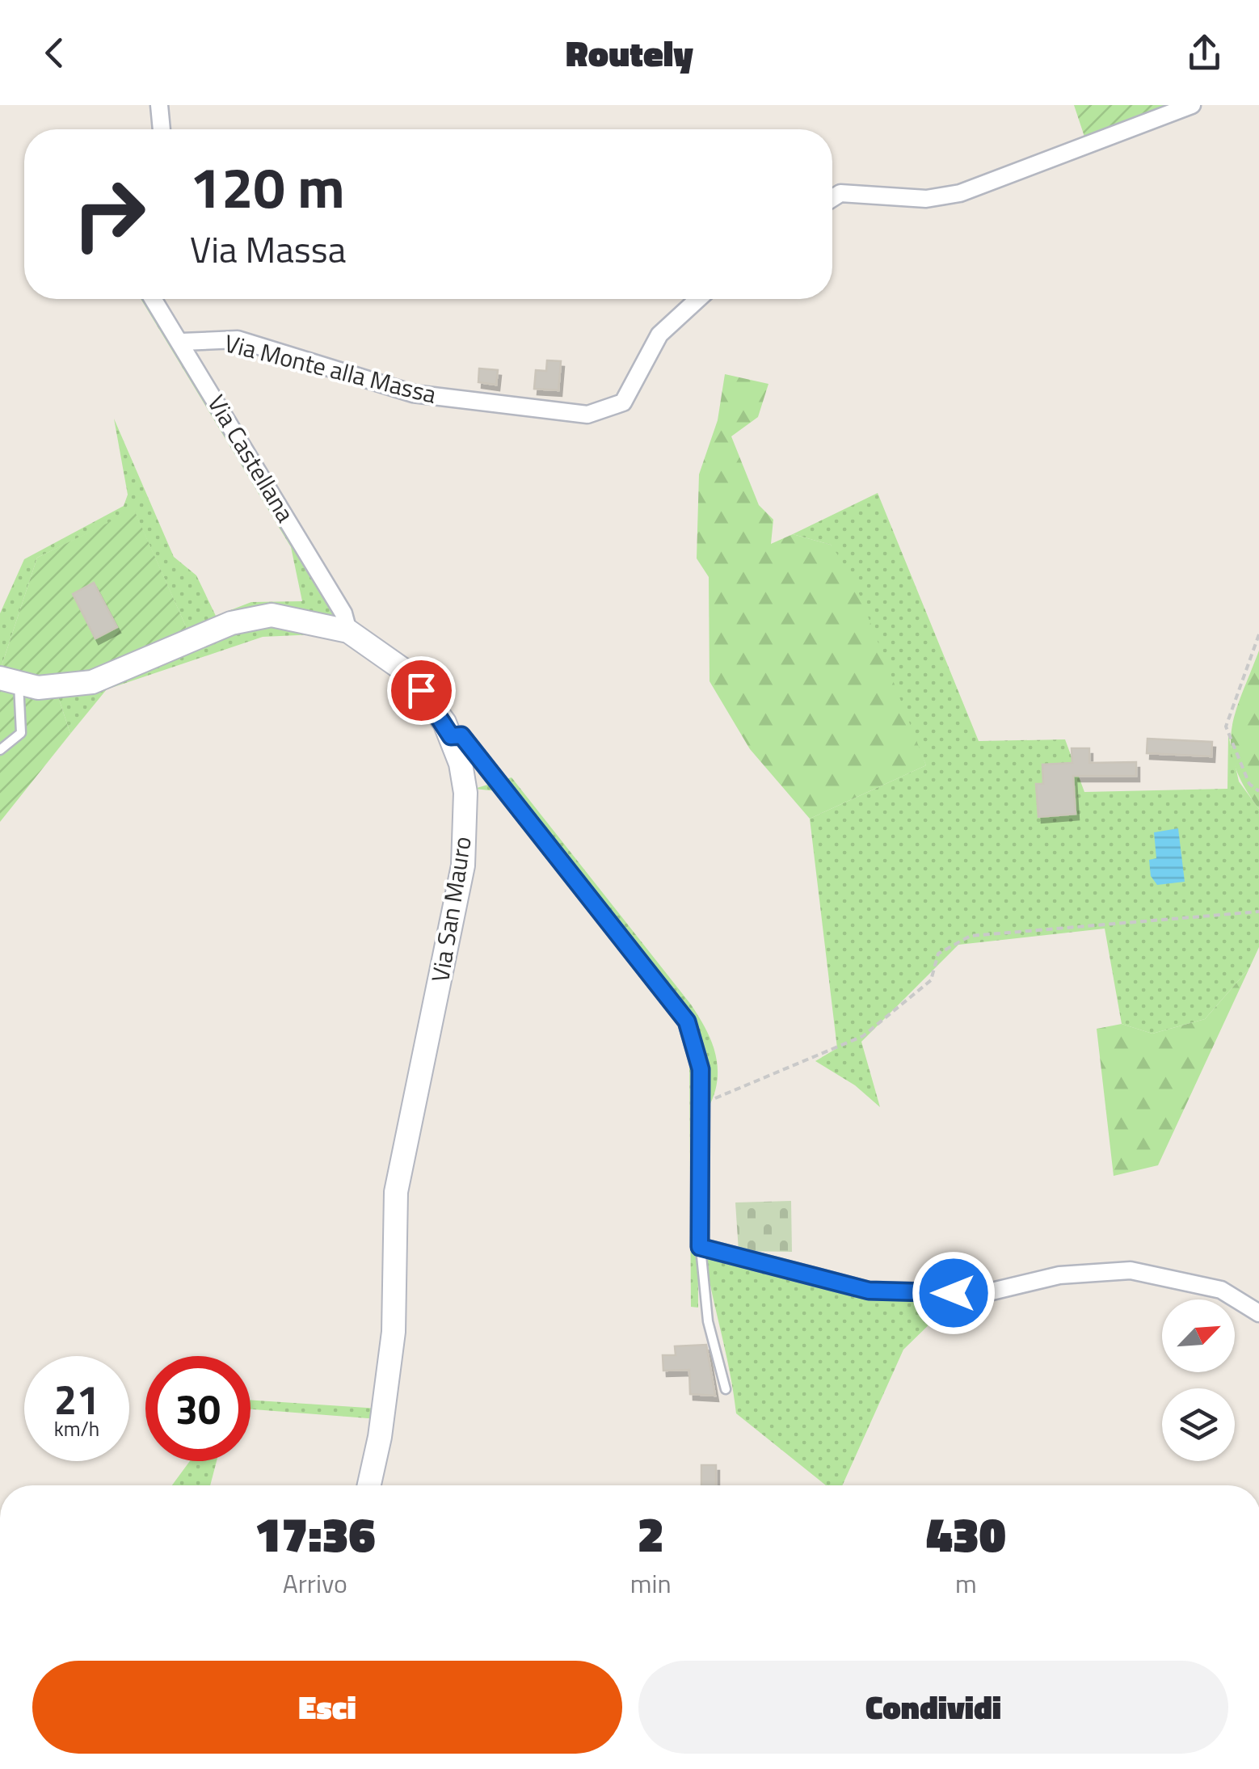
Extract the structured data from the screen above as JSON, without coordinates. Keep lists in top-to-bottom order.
{
  "streets": {
    "main road": ["Via San Mauro"],
    "street": ["Via Monte alla Massa", "Via Castellana"]
  },
  "crossings": [
    ["Via Monte alla Massa", "Via Castellana"],
    ["Via Castellana", "Via San Mauro"]
  ],
  "north": "top right",
  "page": {
    "header": "Routely",
    "turn": ["120 m", "Via Massa"],
    "speed": "21 km/h",
    "limit": "30",
    "eta": [
      "17:36",
      "Arrivo",
      "2",
      "min",
      "430",
      "m"
    ],
    "buttons": ["Esci", "Condividi"]
  }
}
